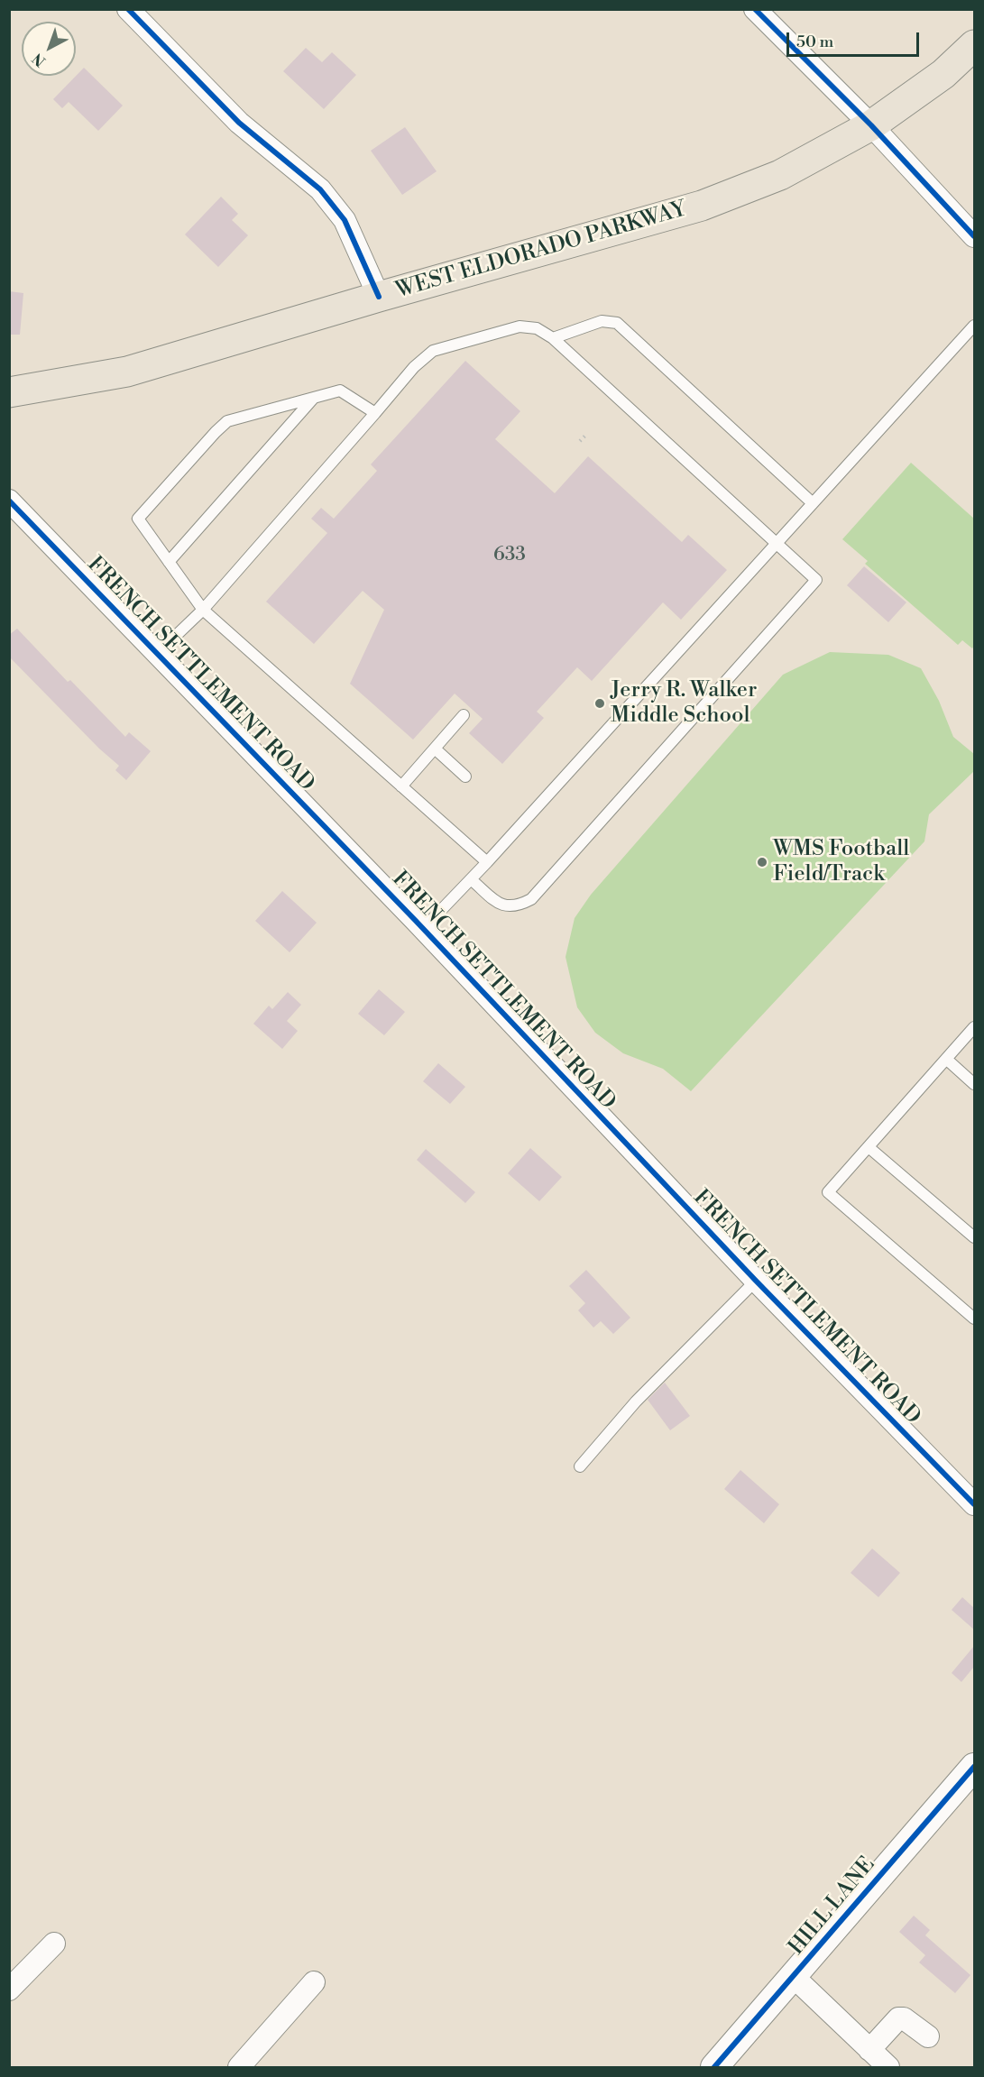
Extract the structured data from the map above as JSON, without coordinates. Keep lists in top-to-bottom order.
{
  "streets": {
    "main road": ["WEST ELDORADO PARKWAY"],
    "street": ["FRENCH SETTLEMENT ROAD", "HILL LANE"]
  },
  "places": ["Jerry R. Walker Middle School", "WMS Football Field/Track"],
  "house_numbers": ["633"],
  "scale_bar": "50 m",
  "north": "bottom left"
}
